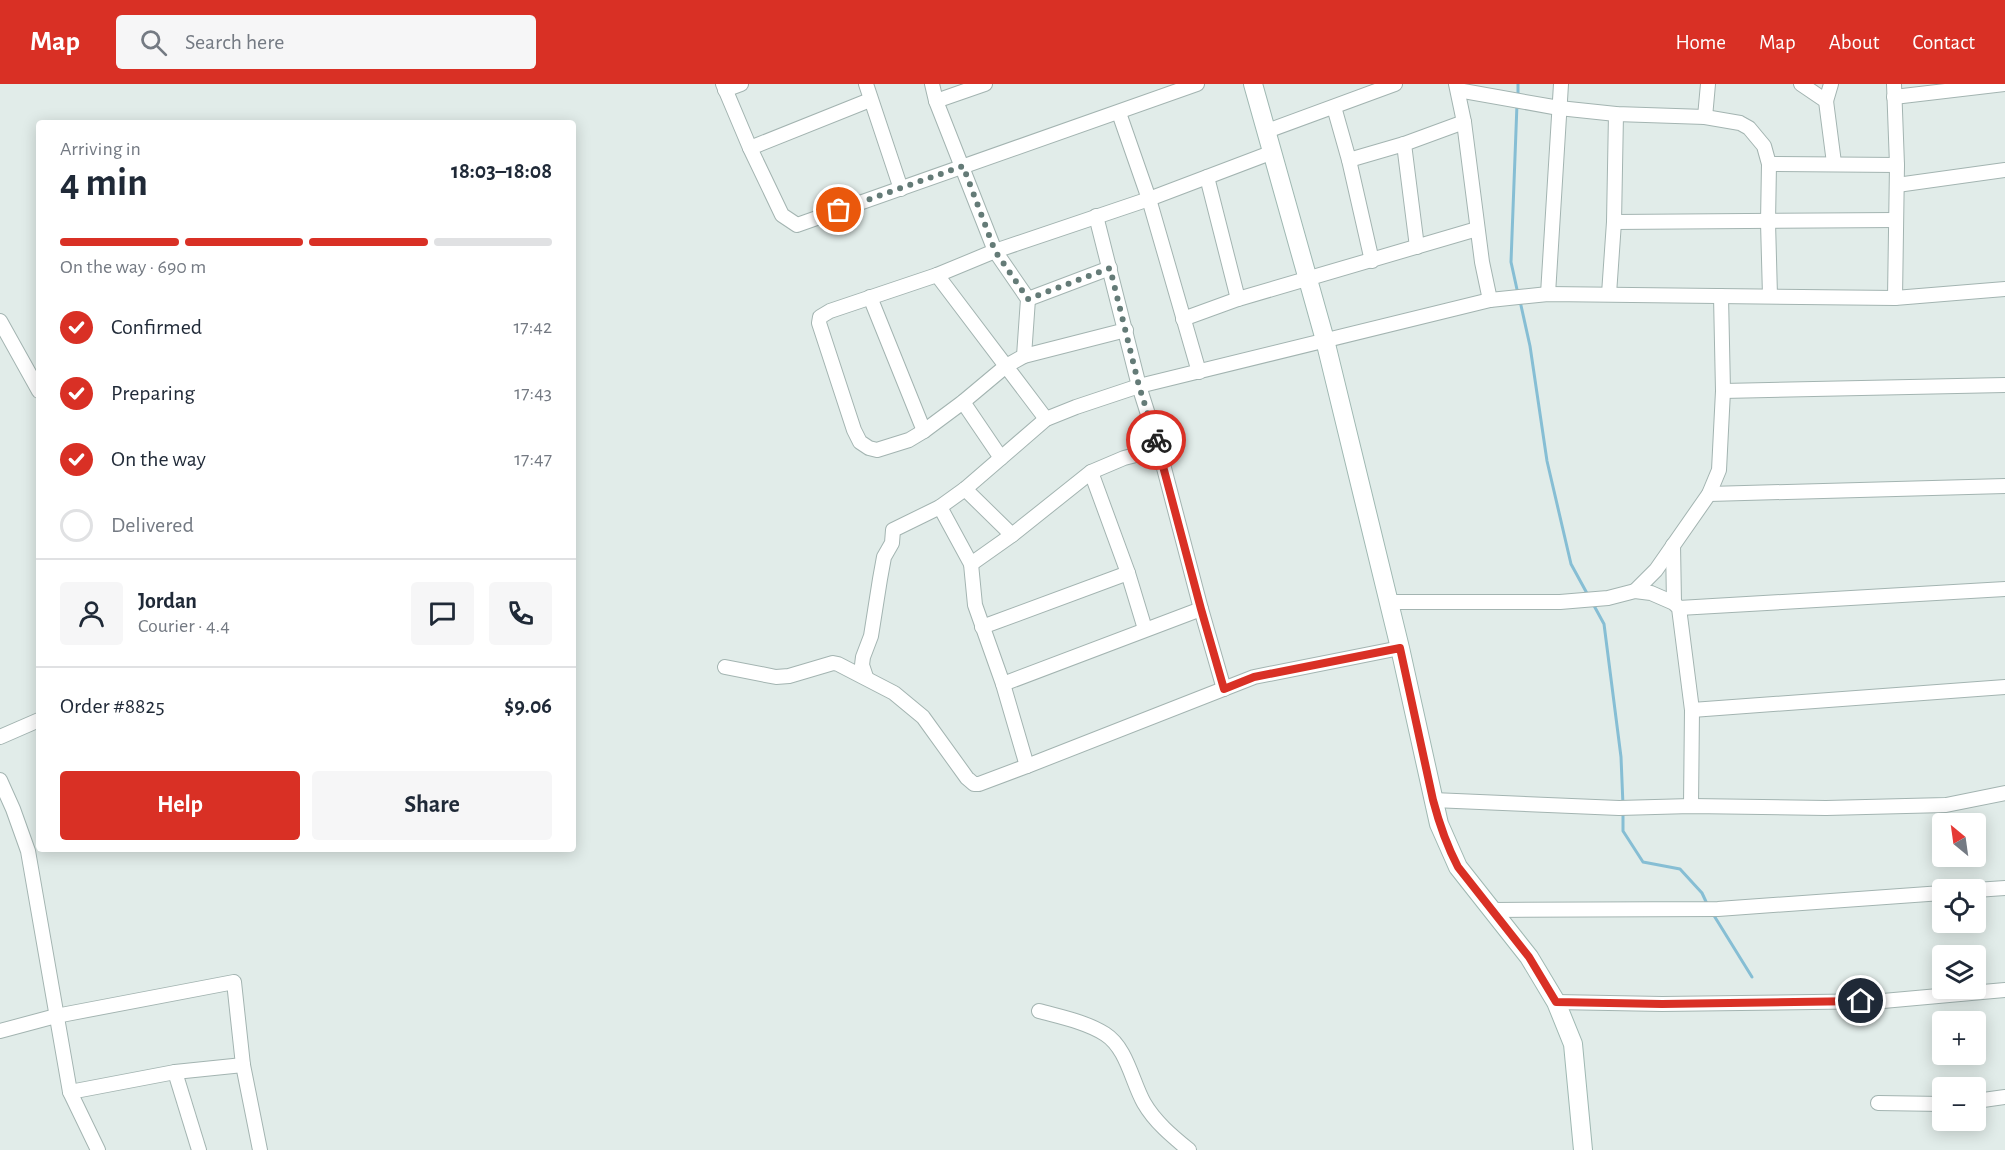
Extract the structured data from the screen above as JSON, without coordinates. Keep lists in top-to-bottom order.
{
  "north": "top left",
  "page": {
    "header": "Map",
    "search": "Search here",
    "nav": [
      "Home",
      "Map",
      "About",
      "Contact"
    ],
    "heading": ["4 min", "Arriving in", "18:03–18:08"],
    "panel": [
      "Jordan",
      "Courier · 4.4",
      "Order #8825",
      "$9.06"
    ],
    "bar": "On the way · 690 m",
    "list": [
      ["Confirmed", "17:42"],
      ["Preparing", "17:43"],
      ["On the way", "17:47"],
      "Delivered"
    ],
    "buttons": ["Help", "Share"],
    "map_buttons": ["+", "−"]
  }
}
